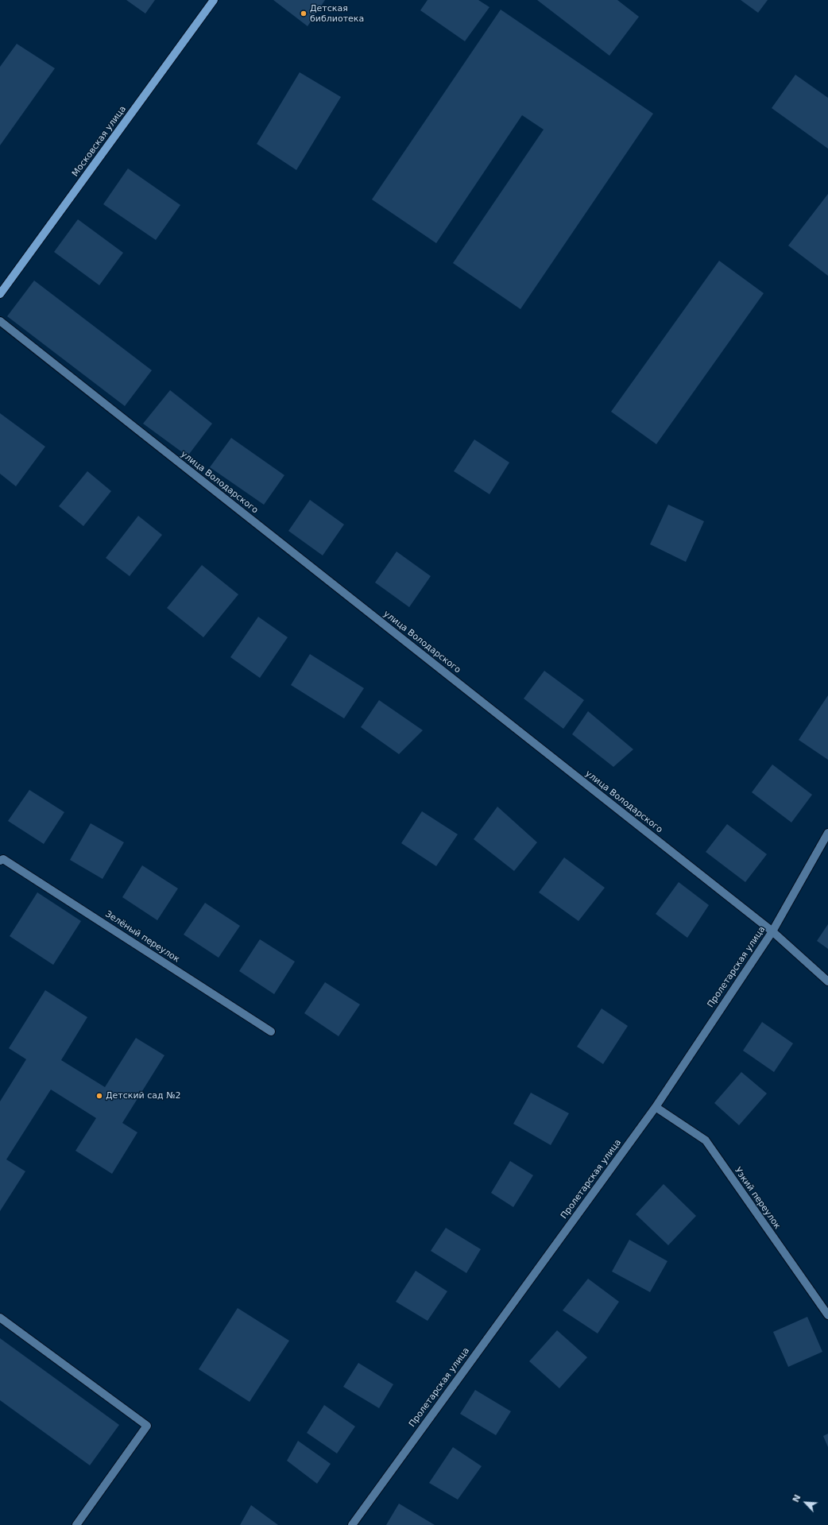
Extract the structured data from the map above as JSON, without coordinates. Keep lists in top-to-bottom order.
{
  "streets": {
    "main road": ["Московская улица"],
    "street": [
      "улица Володарского",
      "Зелёный переулок",
      "Пролетарская улица",
      "Узкий переулок"
    ]
  },
  "crossings": [
    ["улица Володарского", "Пролетарская улица"],
    ["Пролетарская улица", "Узкий переулок"]
  ],
  "places": ["Детская библиотека", "Детский сад №2"],
  "north": "top left"
}
